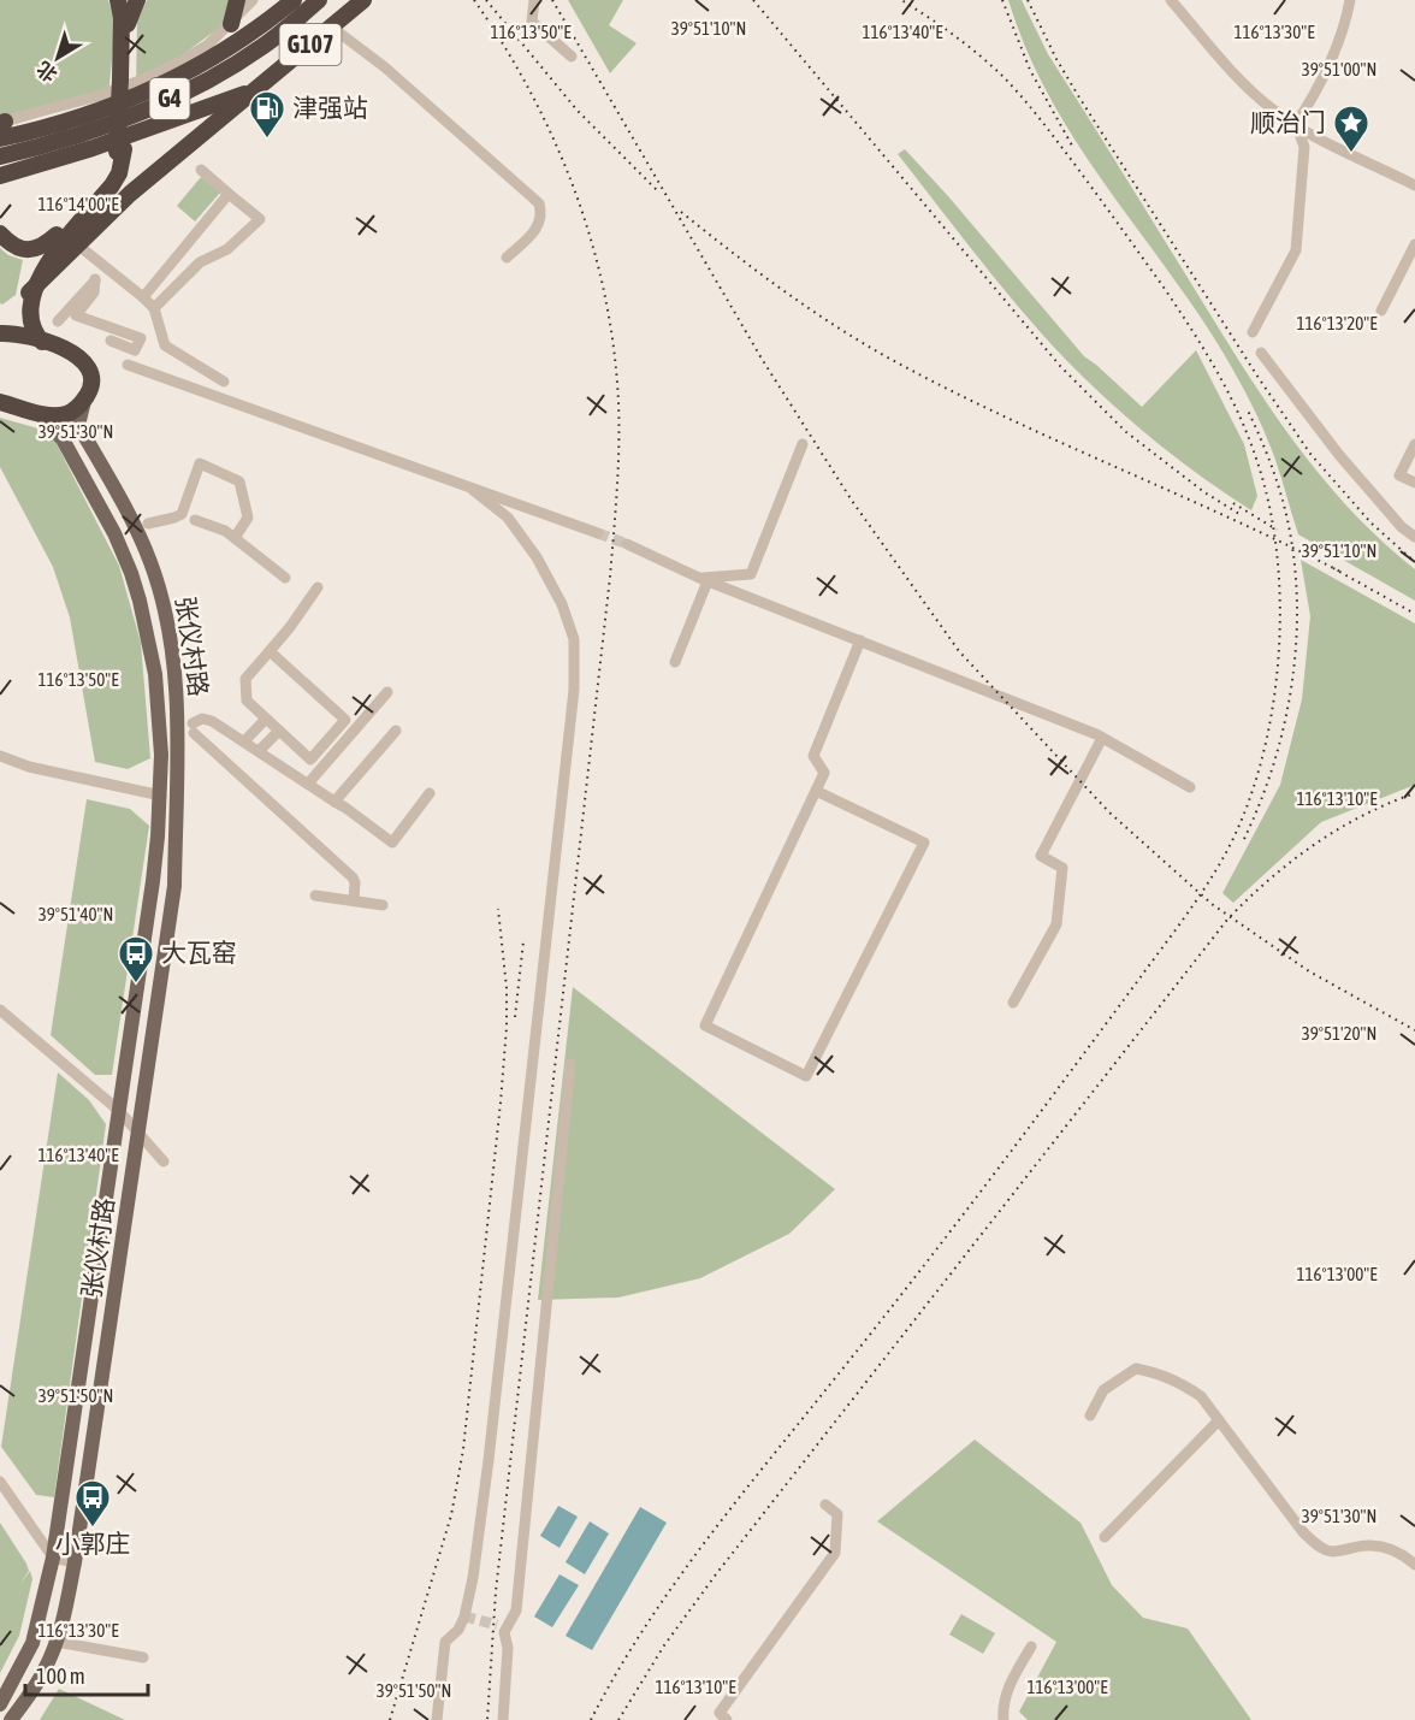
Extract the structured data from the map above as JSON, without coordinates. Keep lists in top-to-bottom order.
{
  "streets": {
    "highway": ["G107", "G4"],
    "main road": ["张仪村路"]
  },
  "crossings": [
    ["G107", "张仪村路"]
  ],
  "places": {
    "fuel station": ["津强站"],
    "place": ["顺治门"],
    "bus stop": ["大瓦窑", "小郭庄"]
  },
  "scale_bar": "100 m",
  "north": "bottom left",
  "coordinates": [
    "39°51'10\"N",
    "116°13'50\"E",
    "116°13'40\"E",
    "116°13'30\"E",
    "39°51'00\"N",
    "116°14'00\"E",
    "116°13'20\"E",
    "39°51'30\"N",
    "116°13'10\"E",
    "39°51'40\"N",
    "39°51'20\"N",
    "116°13'00\"E",
    "39°51'50\"N"
  ]
}
